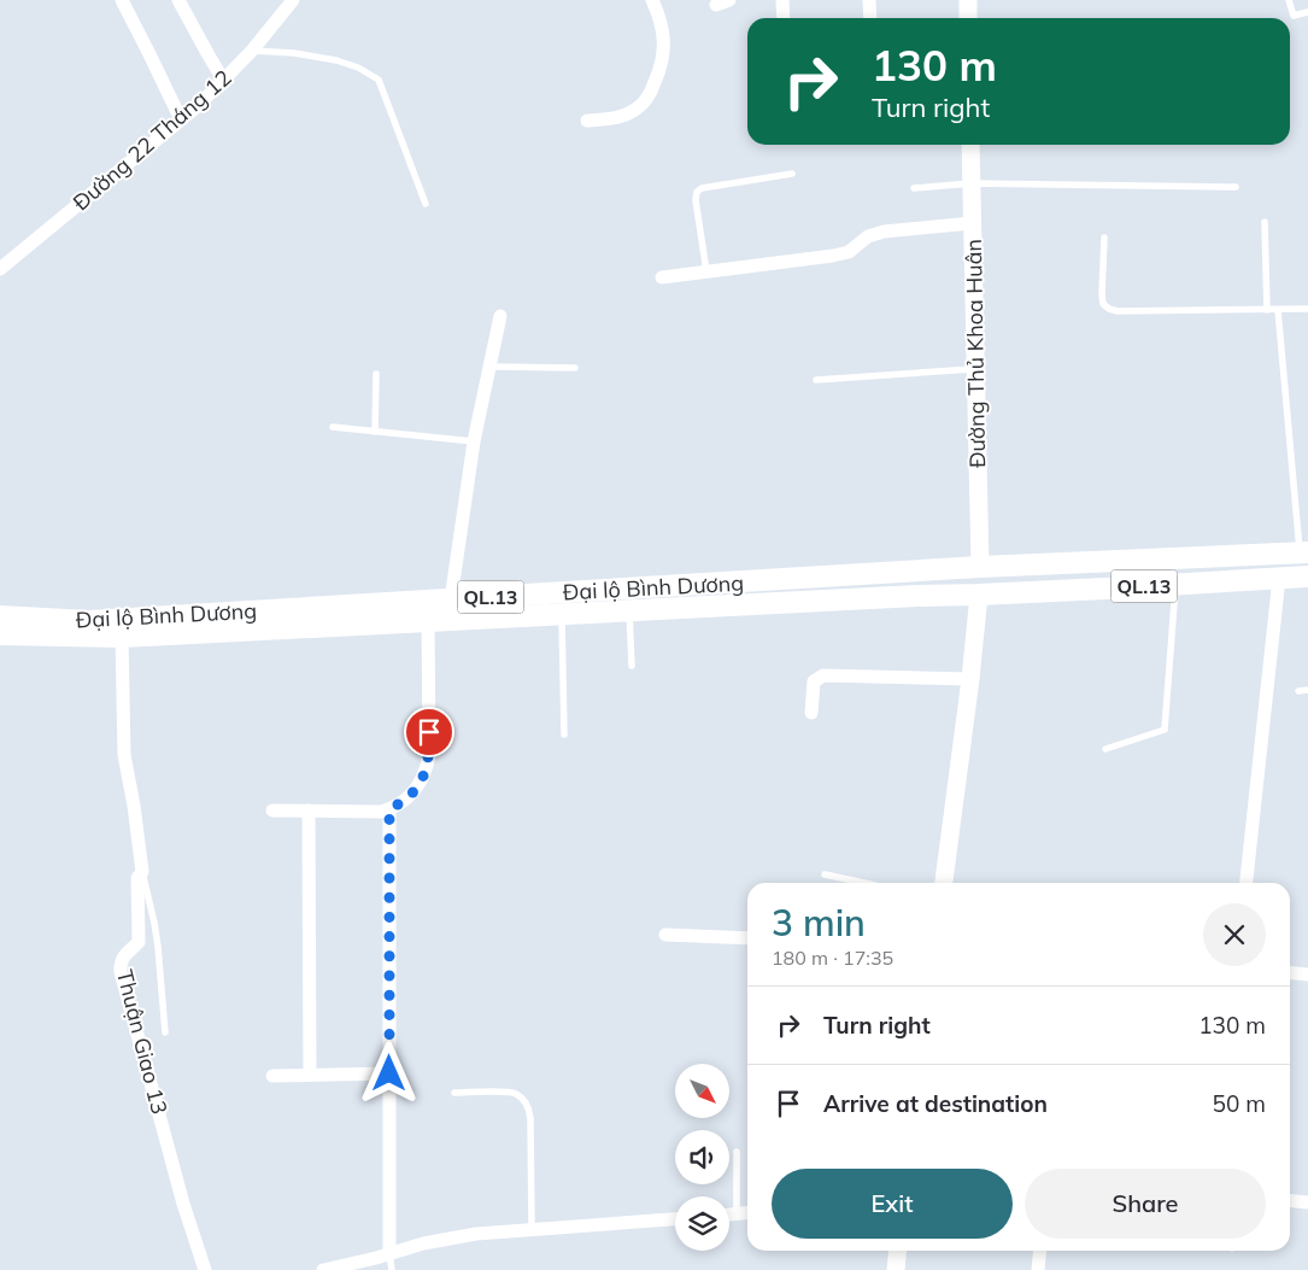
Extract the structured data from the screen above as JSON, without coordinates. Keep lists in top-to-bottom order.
{
  "streets": {
    "highway": ["QL.13", "Đại lộ Bình Dương"],
    "main road": ["Đường Thủ Khoa Huân"],
    "street": ["Đường 22 Tháng 12", "Thuận Giao 13"]
  },
  "crossings": [
    ["Đường Thủ Khoa Huân", "Đại lộ Bình Dương"],
    ["Đại lộ Bình Dương", "Thuận Giao 13"]
  ],
  "north": "bottom right",
  "page": {
    "turn": ["130 m", "Turn right"],
    "heading": ["3 min", "180 m · 17:35"],
    "list": [
      {
        "name": "Turn right",
        "value": "130 m"
      },
      {
        "name": "Arrive at destination",
        "value": "50 m"
      }
    ],
    "buttons": ["Exit", "Share"]
  }
}
